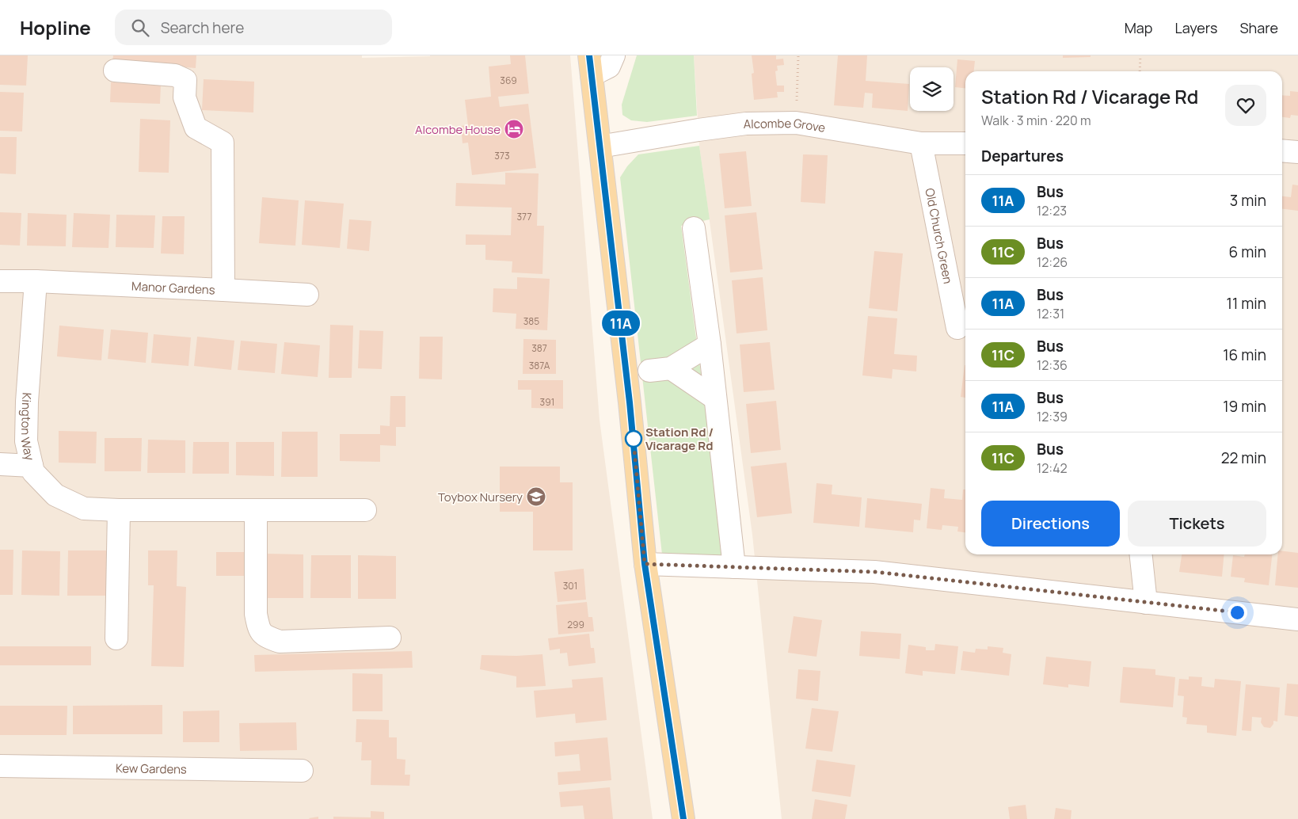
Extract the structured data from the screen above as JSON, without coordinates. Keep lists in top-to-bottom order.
{
  "streets": {
    "street": [
      "Alcombe Grove",
      "Old Church Green",
      "Manor Gardens",
      "Kington Way",
      "Kew Gardens"
    ]
  },
  "crossings": [
    ["Alcombe Grove", "Old Church Green"],
    ["Manor Gardens", "Kington Way"]
  ],
  "places": {
    "hotel": ["Alcombe House"],
    "other": ["Station Rd / Vicarage Rd"],
    "school or university": ["Toybox Nursery"]
  },
  "lines": ["bus line 11A"],
  "house_numbers": [
    "369",
    "373",
    "377",
    "385",
    "387",
    "387A",
    "391",
    "301",
    "299"
  ],
  "page": {
    "header": "Hopline",
    "search": "Search here",
    "nav": ["Map", "Layers", "Share"],
    "on_map": "11A",
    "heading": [
      ["Station Rd / Vicarage Rd", "Walk · 3 min · 220 m"],
      "Departures"
    ],
    "list": [
      {
        "mark": "11A",
        "name": "Bus",
        "note": "12:23",
        "value": "3 min"
      },
      {
        "mark": "11C",
        "name": "Bus",
        "note": "12:26",
        "value": "6 min"
      },
      {
        "mark": "11A",
        "name": "Bus",
        "note": "12:31",
        "value": "11 min"
      },
      {
        "mark": "11C",
        "name": "Bus",
        "note": "12:36",
        "value": "16 min"
      },
      {
        "mark": "11A",
        "name": "Bus",
        "note": "12:39",
        "value": "19 min"
      },
      {
        "mark": "11C",
        "name": "Bus",
        "note": "12:42",
        "value": "22 min"
      }
    ],
    "buttons": ["Directions", "Tickets"]
  }
}
